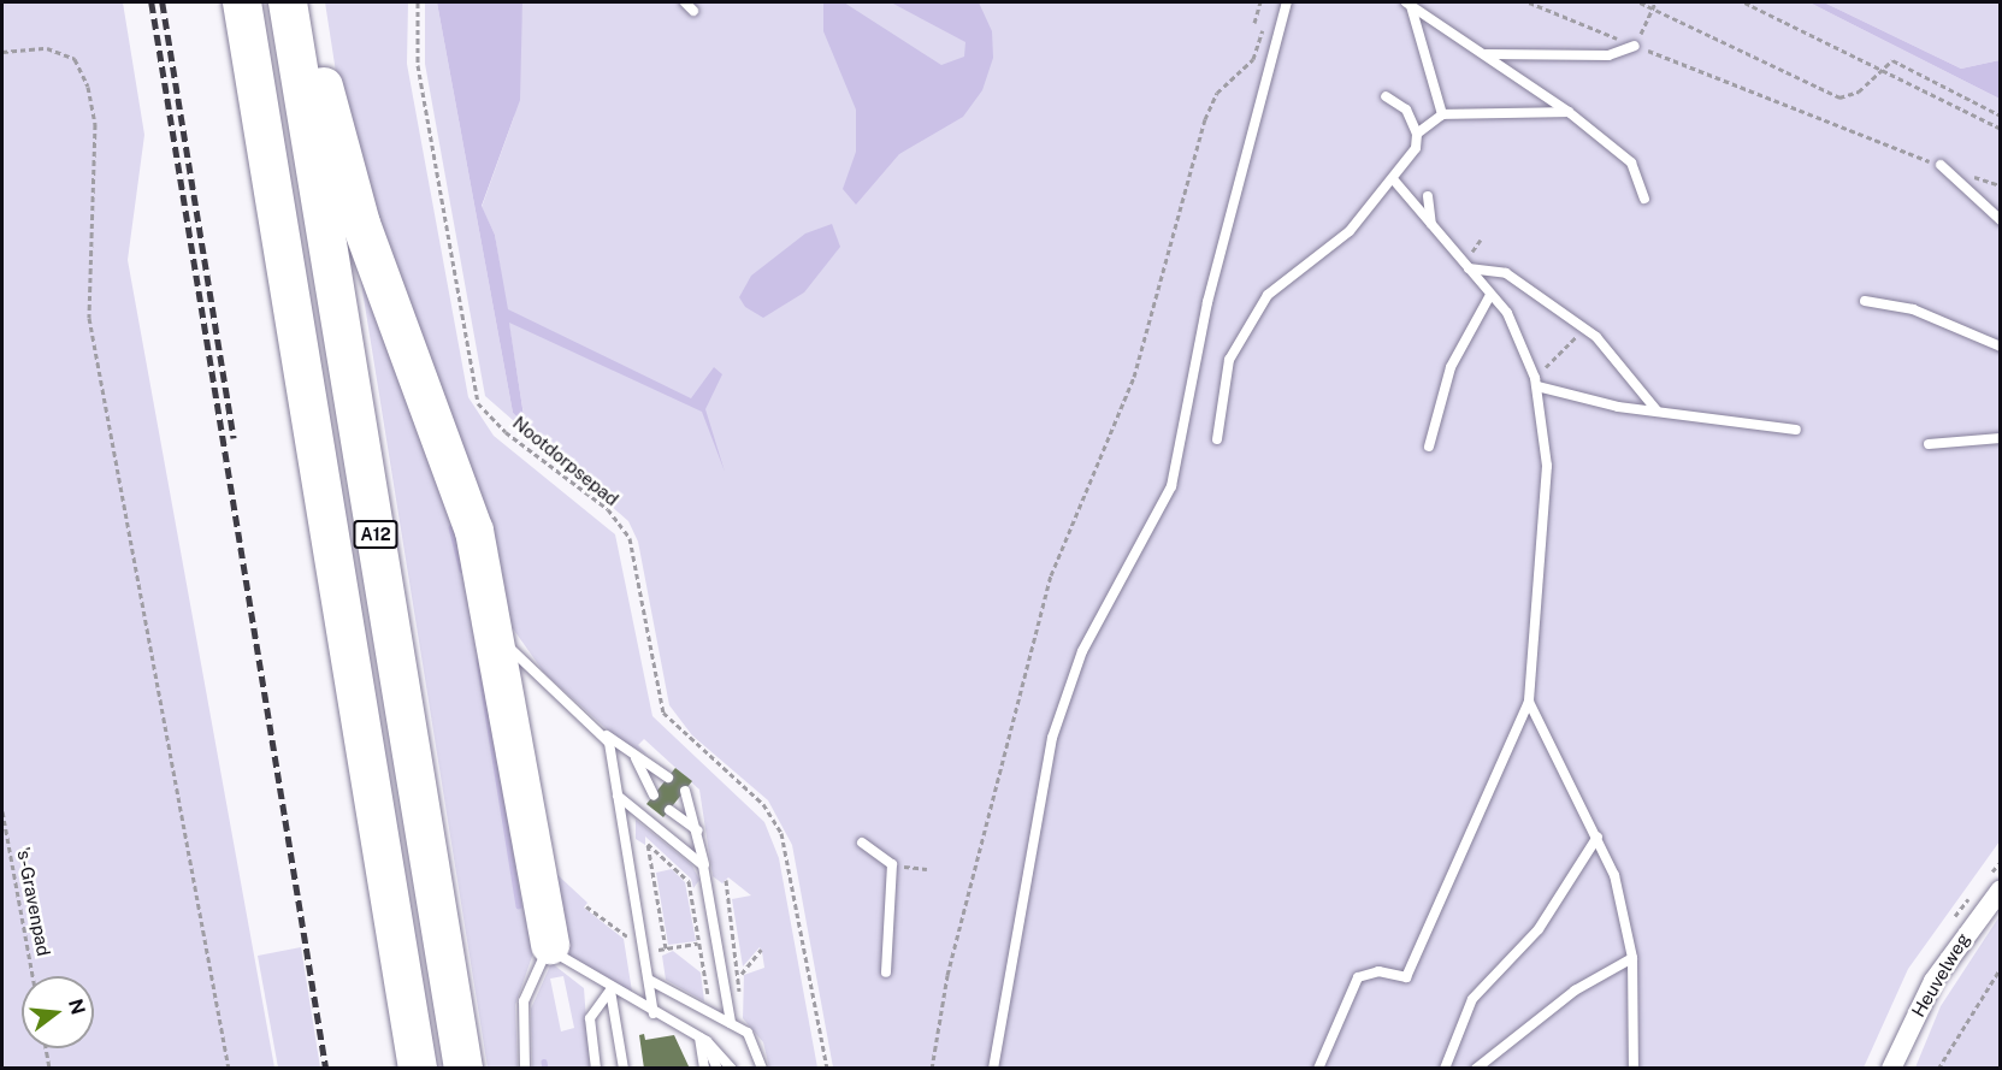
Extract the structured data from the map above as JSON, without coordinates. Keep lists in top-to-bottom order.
{
  "streets": {
    "highway": ["A12"],
    "street": ["Heuvelweg"],
    "path": ["Nootdorpsepad", "'s-Gravenpad"]
  },
  "north": "right"
}
